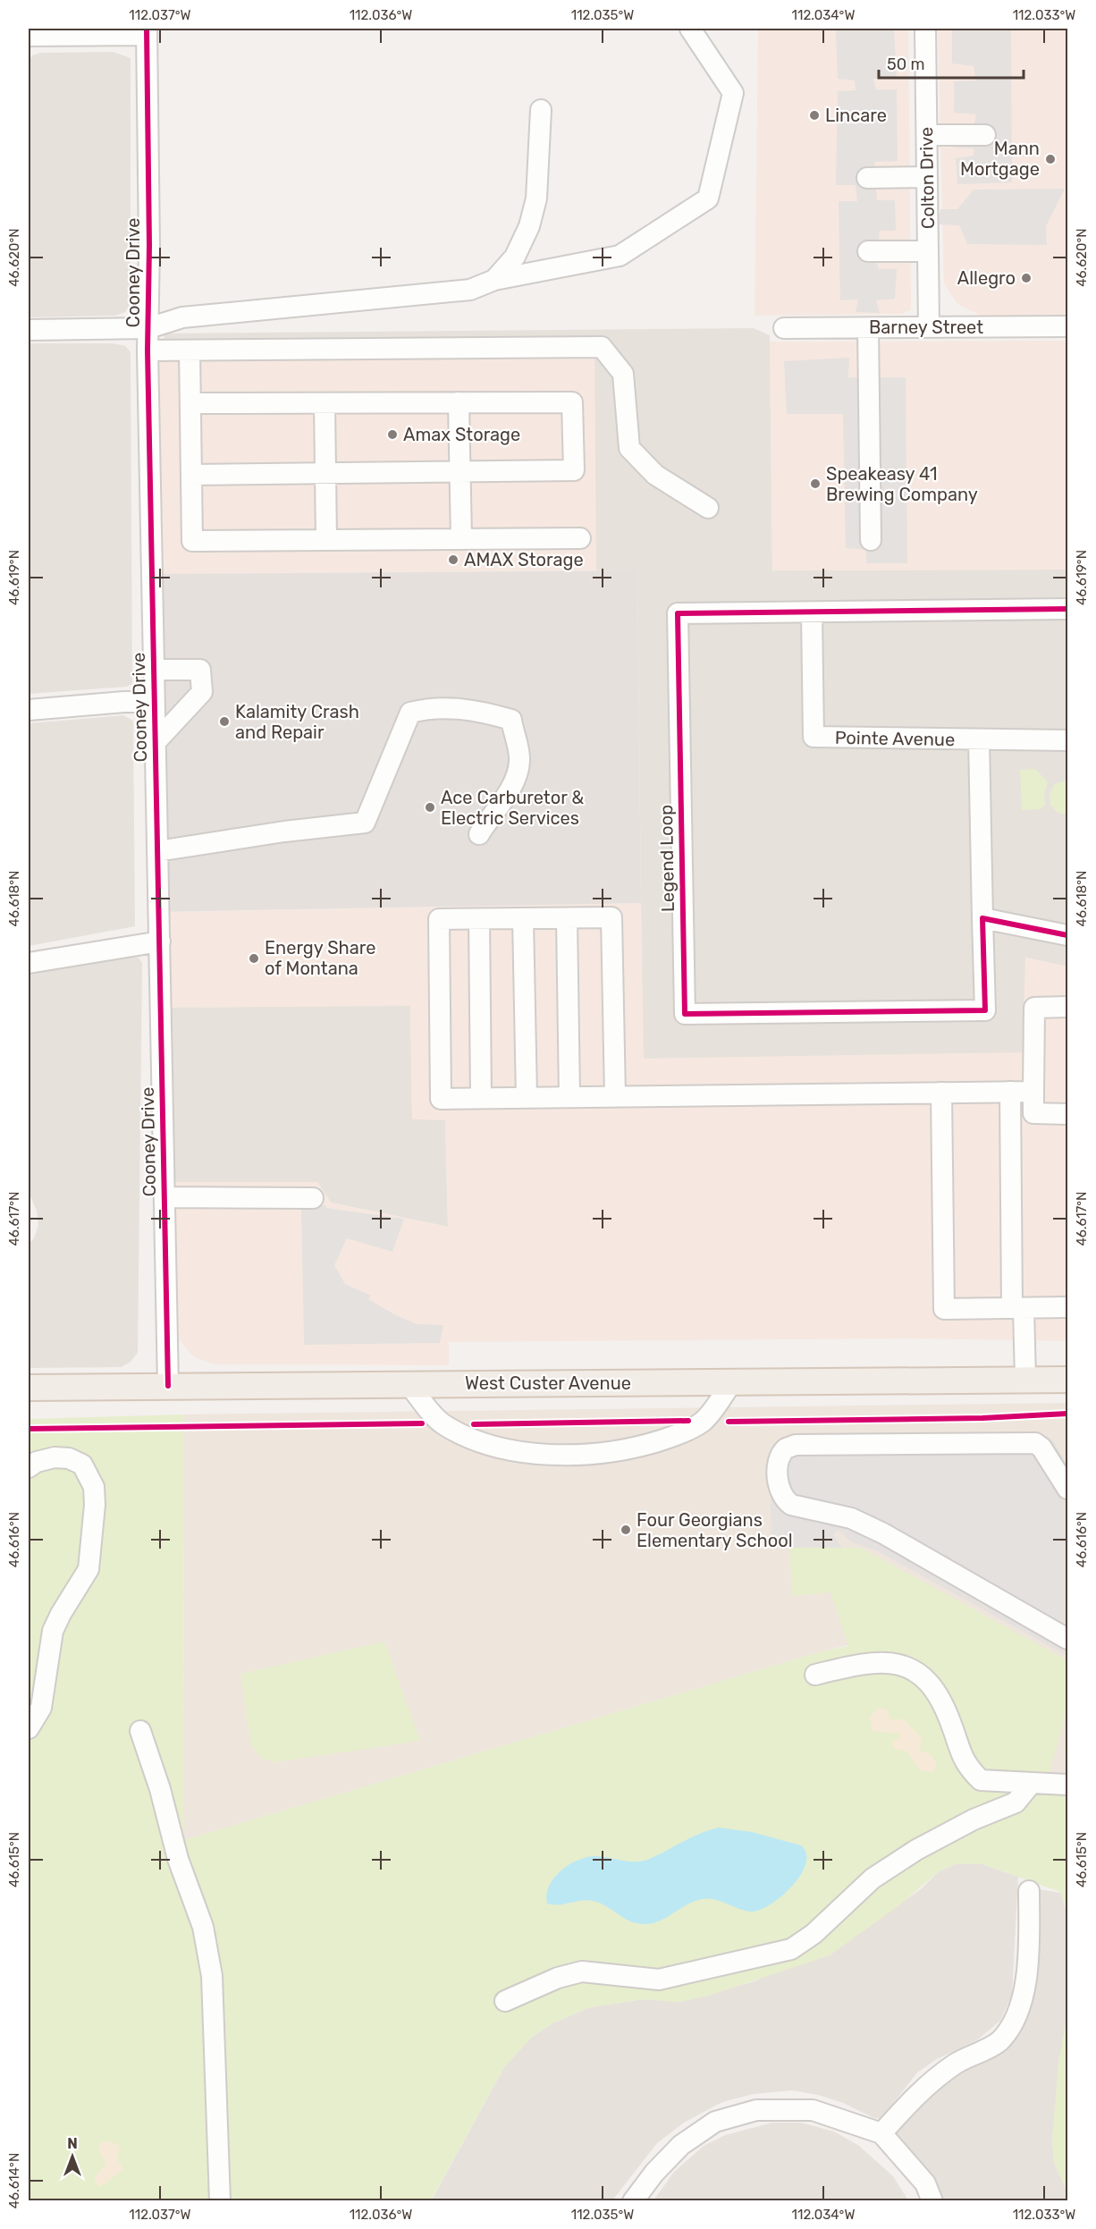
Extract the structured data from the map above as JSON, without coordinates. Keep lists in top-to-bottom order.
{
  "streets": {
    "main road": ["West Custer Avenue"],
    "street": [
      "Colton Drive",
      "Cooney Drive",
      "Barney Street",
      "Pointe Avenue",
      "Legend Loop"
    ]
  },
  "crossings": [
    ["Colton Drive", "Barney Street"],
    ["Cooney Drive", "West Custer Avenue"],
    ["Pointe Avenue", "Legend Loop"]
  ],
  "places": [
    "Lincare",
    "Mann Mortgage",
    "Allegro",
    "Amax Storage",
    "Speakeasy 41 Brewing Company",
    "AMAX Storage",
    "Kalamity Crash and Repair",
    "Ace Carburetor & Electric Services",
    "Energy Share of Montana",
    "Four Georgians Elementary School"
  ],
  "scale_bar": "50 m",
  "north": "top",
  "coordinates": [
    "112.037°W",
    "112.036°W",
    "112.035°W",
    "112.034°W",
    "112.033°W",
    "46.620°N",
    "46.619°N",
    "46.618°N",
    "46.617°N",
    "46.616°N",
    "46.615°N",
    "46.614°N"
  ]
}
